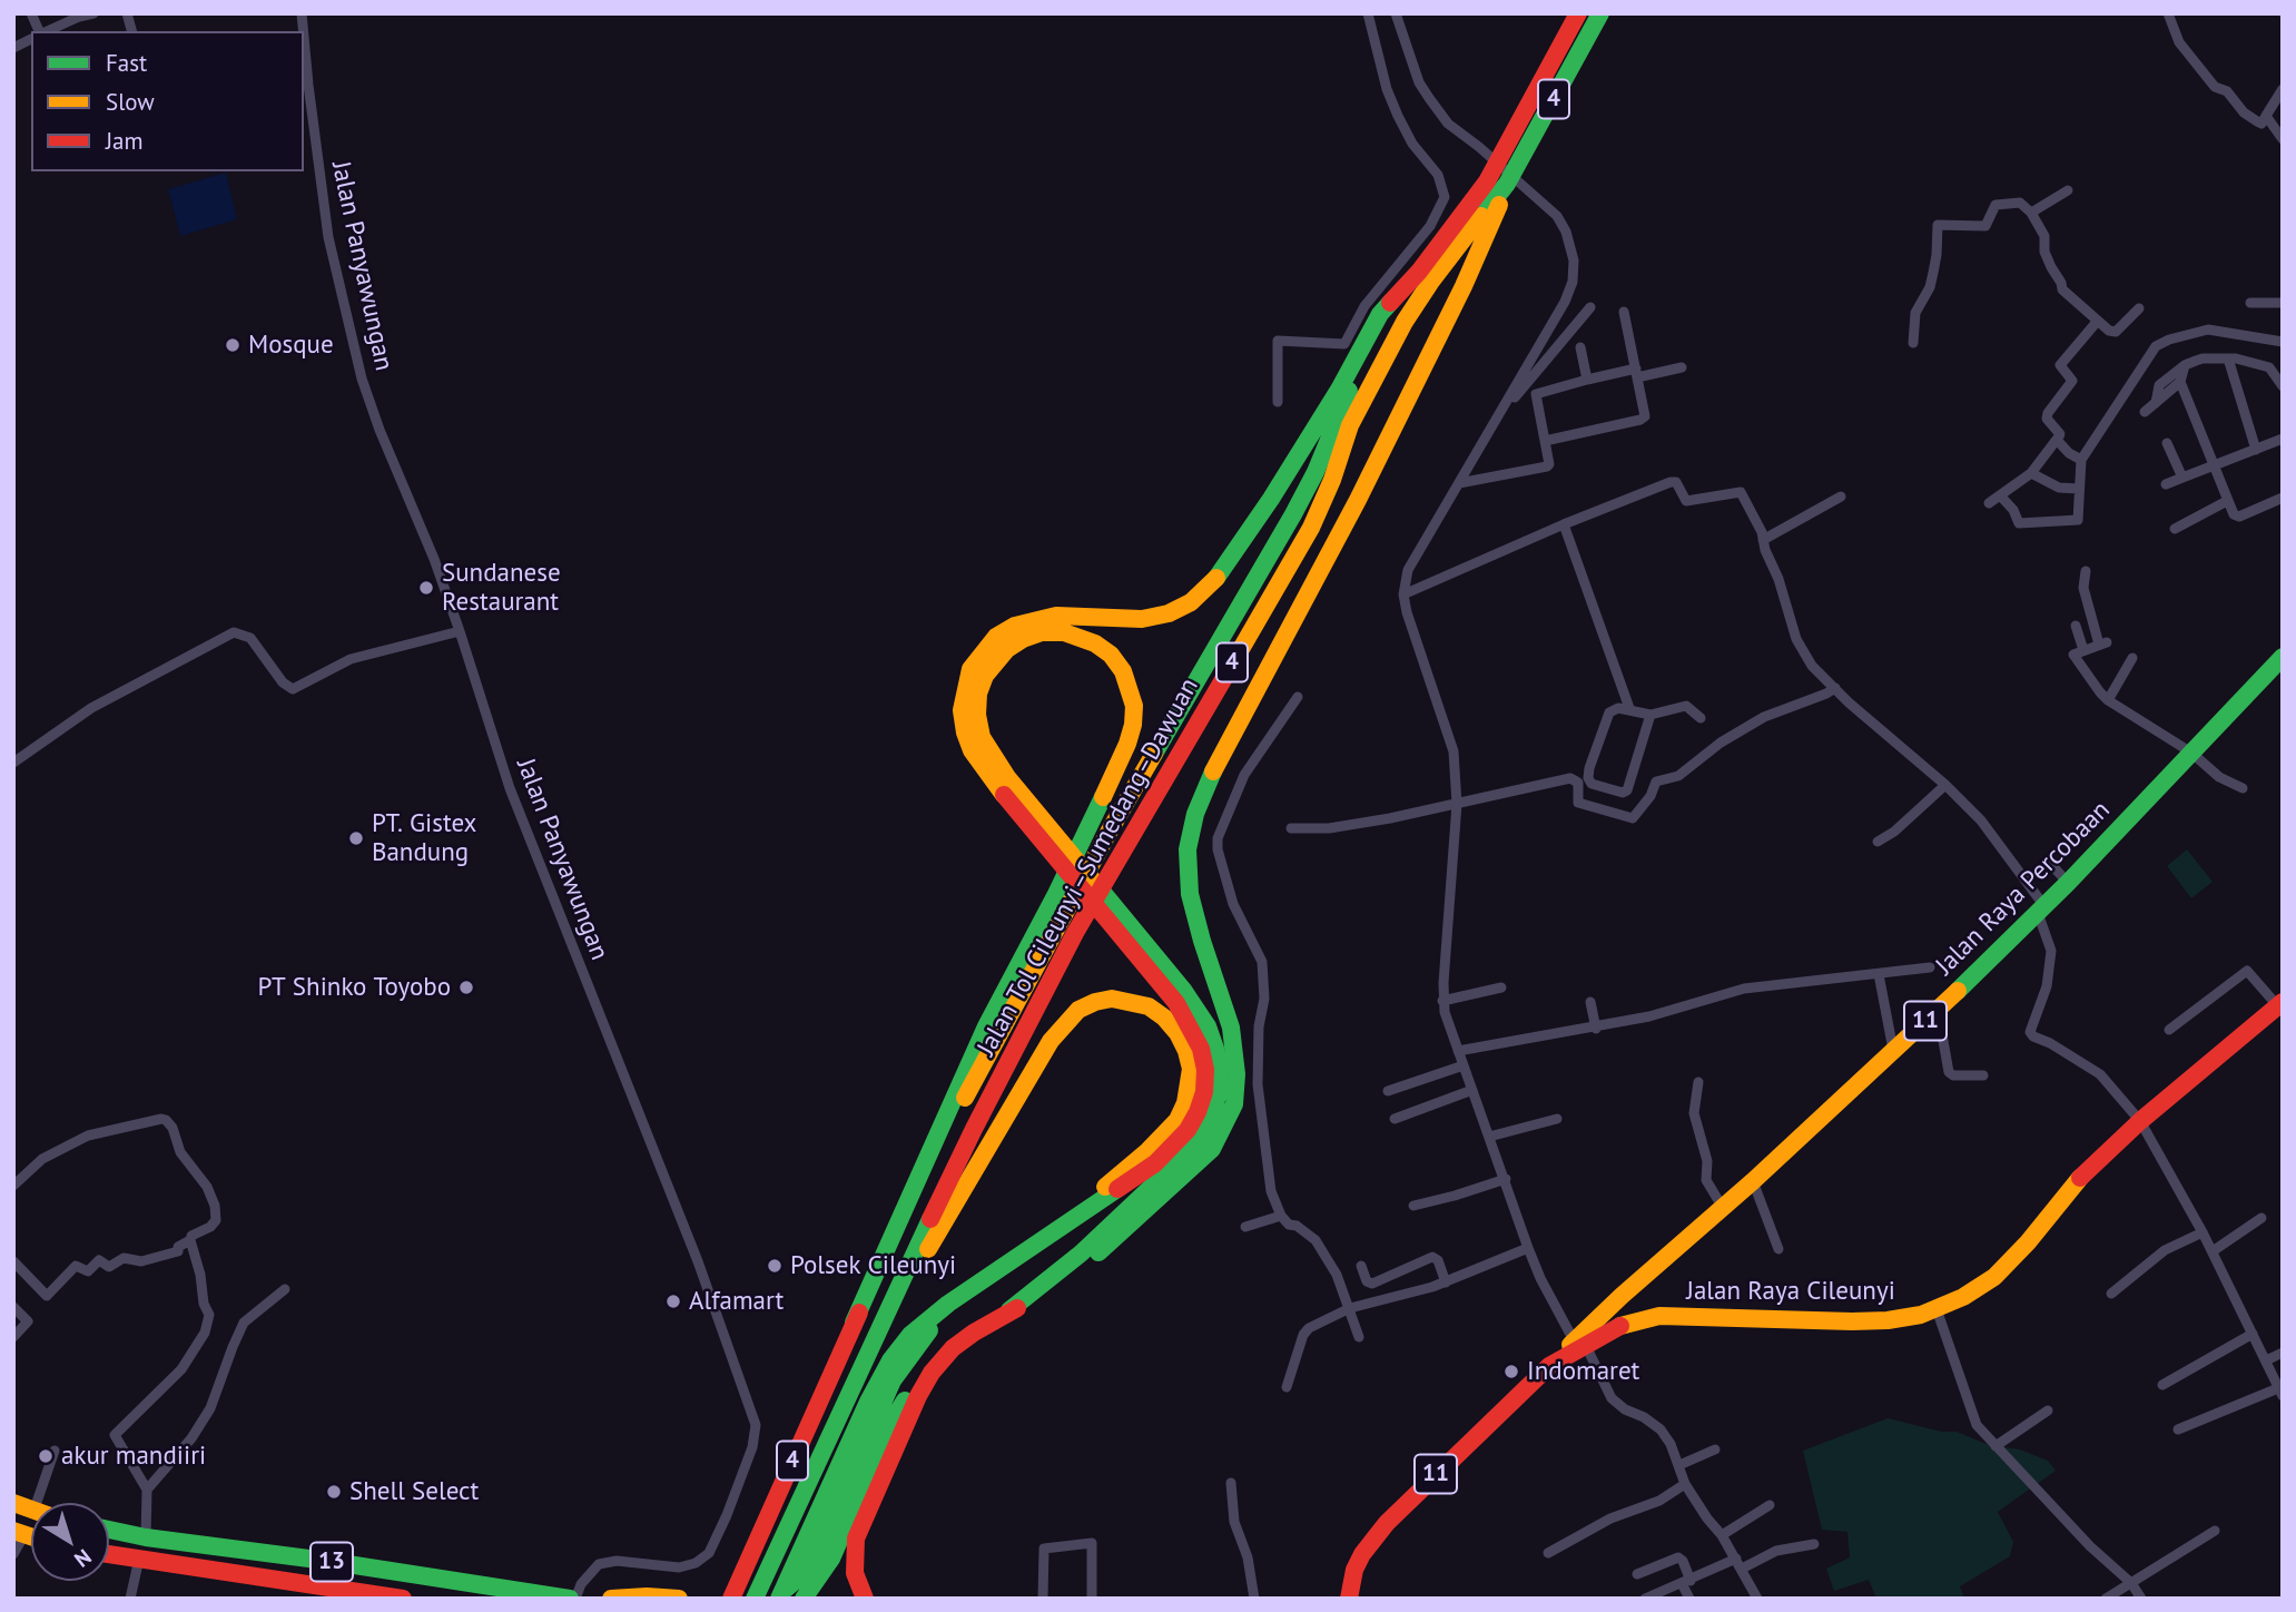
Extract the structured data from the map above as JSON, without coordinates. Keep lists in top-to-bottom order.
{
  "streets": {
    "highway": [
      "4",
      "Jalan Tol Cileunyi–Sumedang–Dawuan",
      "Jalan Raya Percobaan",
      "11",
      "Jalan Raya Cileunyi",
      "13"
    ],
    "street": ["Jalan Panyawungan"]
  },
  "crossings": [
    ["4", "Jalan Tol Cileunyi–Sumedang–Dawuan"],
    ["Jalan Panyawungan", "13"],
    ["Jalan Raya Percobaan", "Jalan Raya Cileunyi"]
  ],
  "places": [
    "Mosque",
    "Sundanese Restaurant",
    "PT. Gistex Bandung",
    "PT Shinko Toyobo",
    "Polsek Cileunyi",
    "Alfamart",
    "Indomaret",
    "akur mandiiri",
    "Shell Select"
  ],
  "legend": ["Fast", "Slow", "Jam"],
  "north": "bottom right"
}
